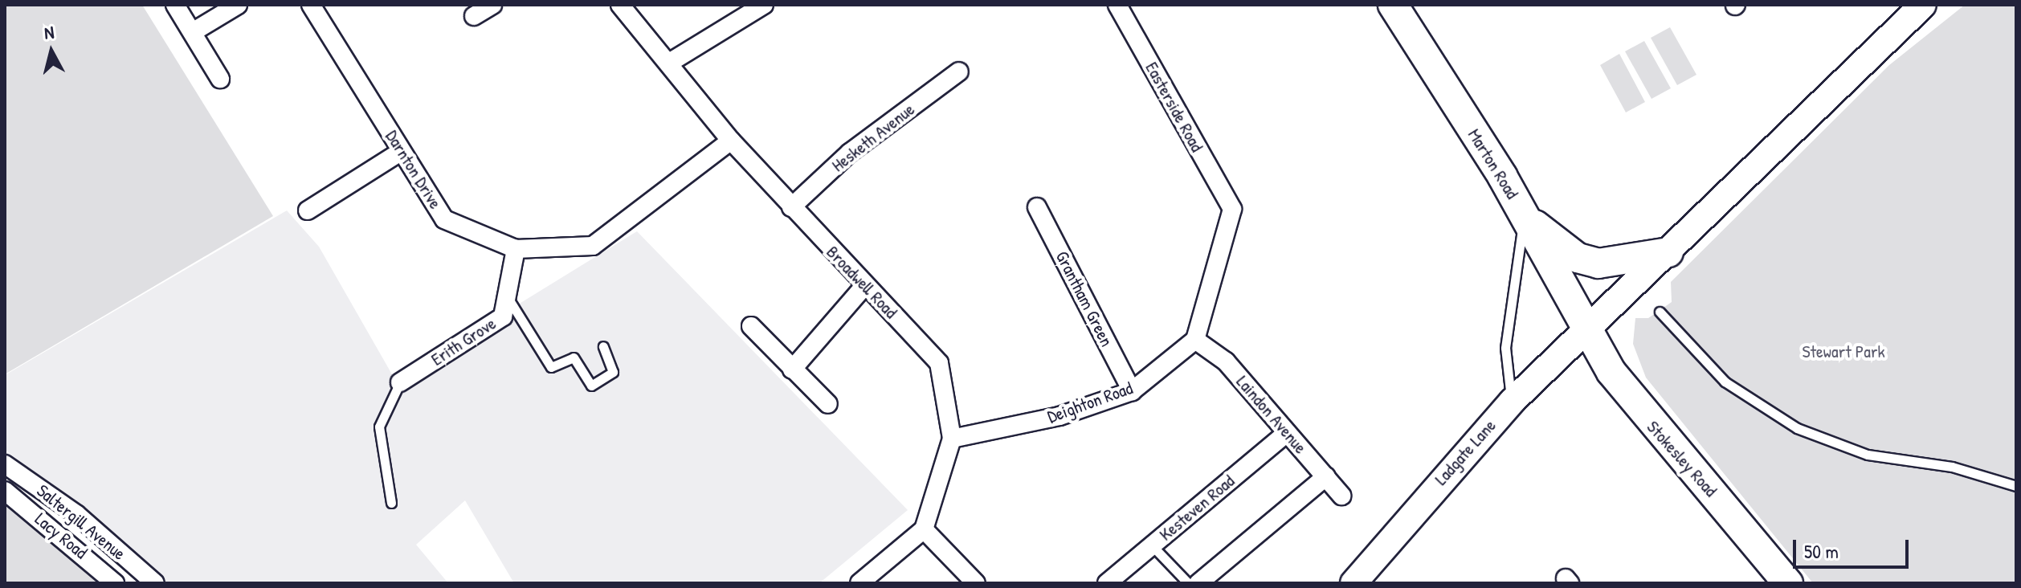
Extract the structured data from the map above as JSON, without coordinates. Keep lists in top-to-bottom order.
{
  "streets": {
    "main road": ["Marton Road", "Ladgate Lane", "Stokesley Road"],
    "street": [
      "Easterside Road",
      "Hesketh Avenue",
      "Darnton Drive",
      "Broadwell Road",
      "Grantham Green",
      "Erith Grove",
      "Deighton Road",
      "Laindon Avenue",
      "Kesteven Road",
      "Saltergill Avenue",
      "Lacy Road"
    ]
  },
  "crossings": [
    ["Easterside Road", "Deighton Road"],
    ["Easterside Road", "Laindon Avenue"],
    ["Hesketh Avenue", "Broadwell Road"],
    ["Marton Road", "Ladgate Lane"],
    ["Marton Road", "Stokesley Road"],
    ["Darnton Drive", "Broadwell Road"],
    ["Darnton Drive", "Erith Grove"],
    ["Broadwell Road", "Deighton Road"],
    ["Grantham Green", "Deighton Road"],
    ["Deighton Road", "Laindon Avenue"],
    ["Laindon Avenue", "Kesteven Road"],
    ["Ladgate Lane", "Stokesley Road"]
  ],
  "parks": ["Stewart Park"],
  "scale_bar": "50 m",
  "north": "top"
}
